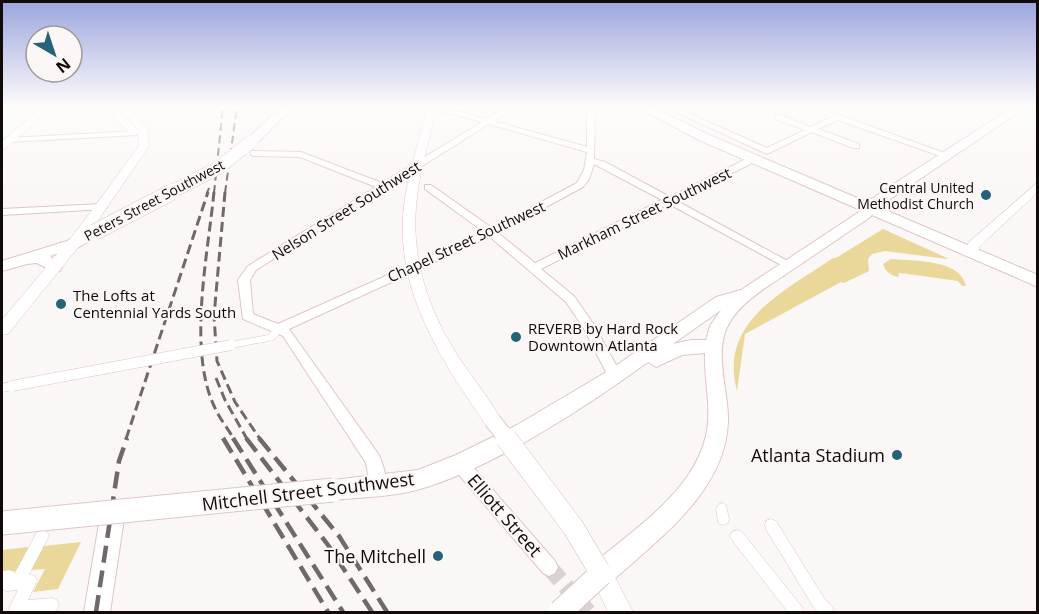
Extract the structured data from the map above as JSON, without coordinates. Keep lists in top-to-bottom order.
{
  "streets": {
    "main road": ["Peters Street Southwest", "Mitchell Street Southwest"],
    "street": [
      "Nelson Street Southwest",
      "Markham Street Southwest",
      "Chapel Street Southwest",
      "Elliott Street"
    ]
  },
  "crossings": [
    ["Nelson Street Southwest", "Chapel Street Southwest"],
    ["Mitchell Street Southwest", "Elliott Street"]
  ],
  "places": [
    "Central United Methodist Church",
    "The Lofts at Centennial Yards South",
    "REVERB by Hard Rock Downtown Atlanta",
    "Atlanta Stadium",
    "The Mitchell"
  ],
  "north": "bottom right"
}
